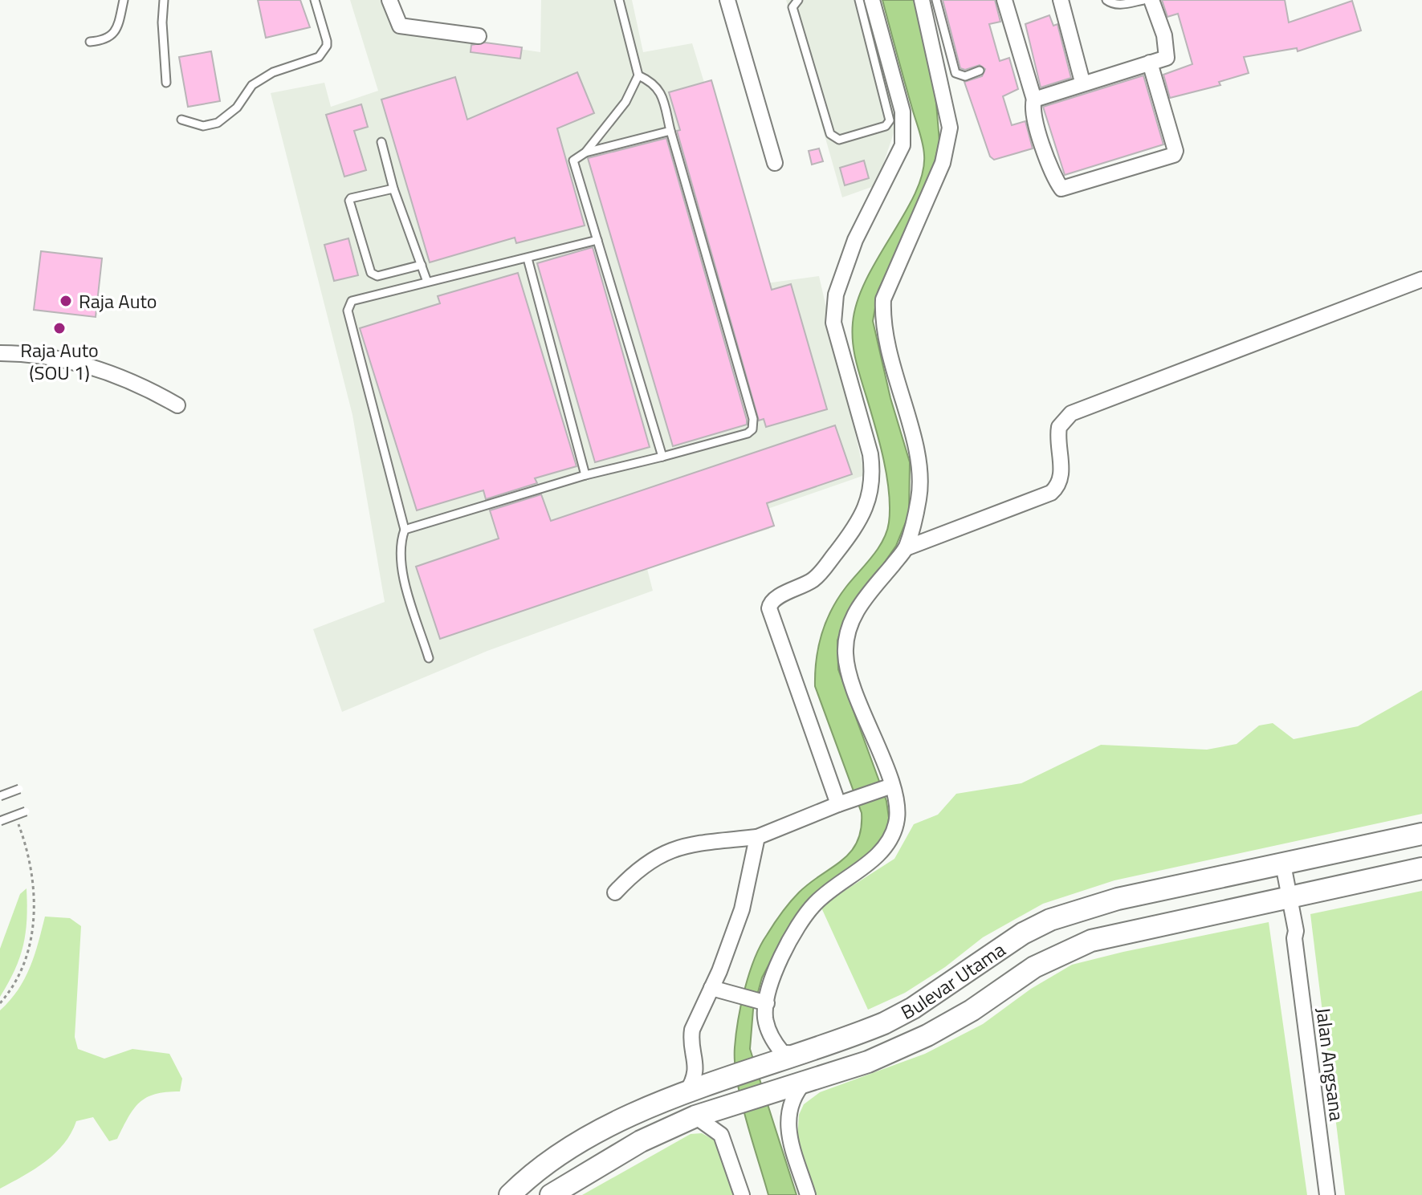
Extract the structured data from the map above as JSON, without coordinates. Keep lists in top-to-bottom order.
{
  "streets": {
    "main road": ["Bulevar Utama"],
    "street": ["Jalan Angsana"]
  },
  "crossings": [
    ["Bulevar Utama", "Jalan Angsana"]
  ],
  "places": ["Raja Auto", "Raja Auto (SOU 1)"]
}
